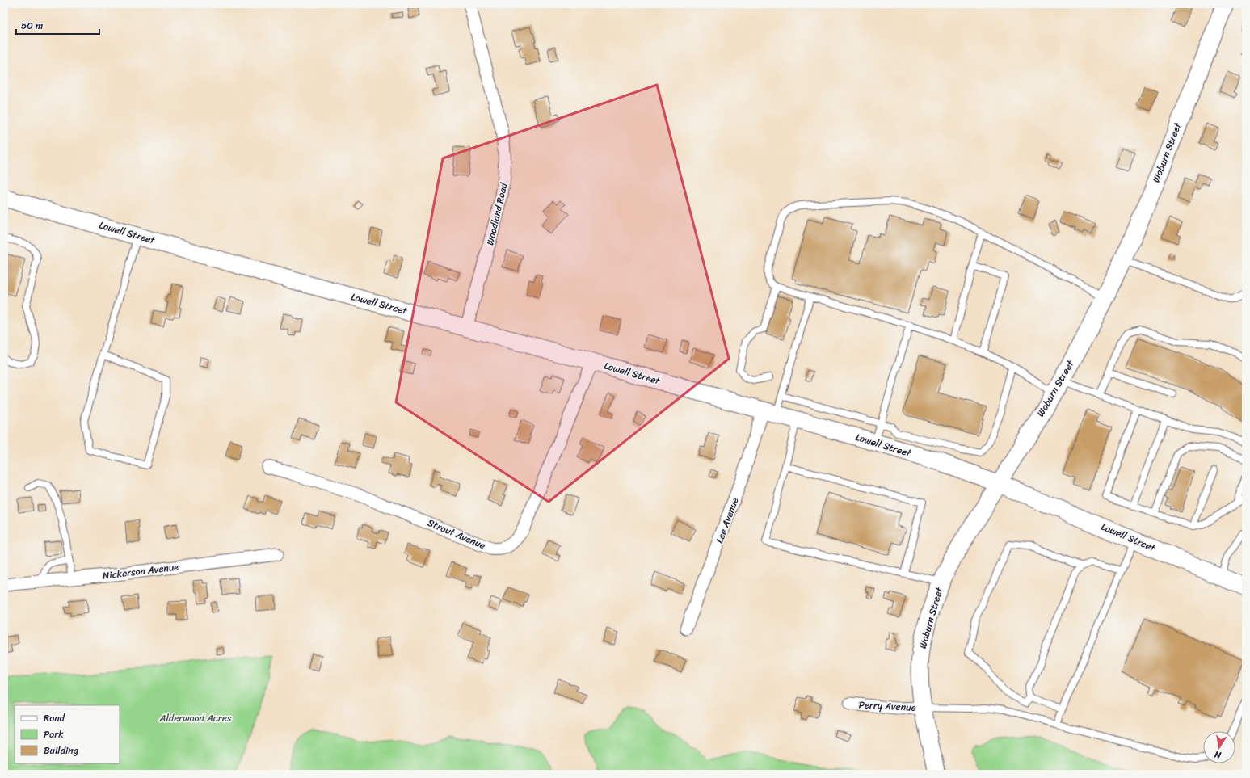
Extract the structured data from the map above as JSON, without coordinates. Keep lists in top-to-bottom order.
{
  "streets": {
    "main road": ["Woburn Street", "Lowell Street"],
    "street": [
      "Woodland Road",
      "Lee Avenue",
      "Strout Avenue",
      "Nickerson Avenue",
      "Perry Avenue"
    ]
  },
  "crossings": [
    ["Woburn Street", "Lowell Street"],
    ["Woburn Street", "Perry Avenue"],
    ["Woodland Road", "Lowell Street"],
    ["Lowell Street", "Lee Avenue"],
    ["Lowell Street", "Strout Avenue"]
  ],
  "parks": ["Alderwood Acres"],
  "legend": ["Road", "Park", "Building"],
  "scale_bar": "50 m",
  "north": "bottom"
}
